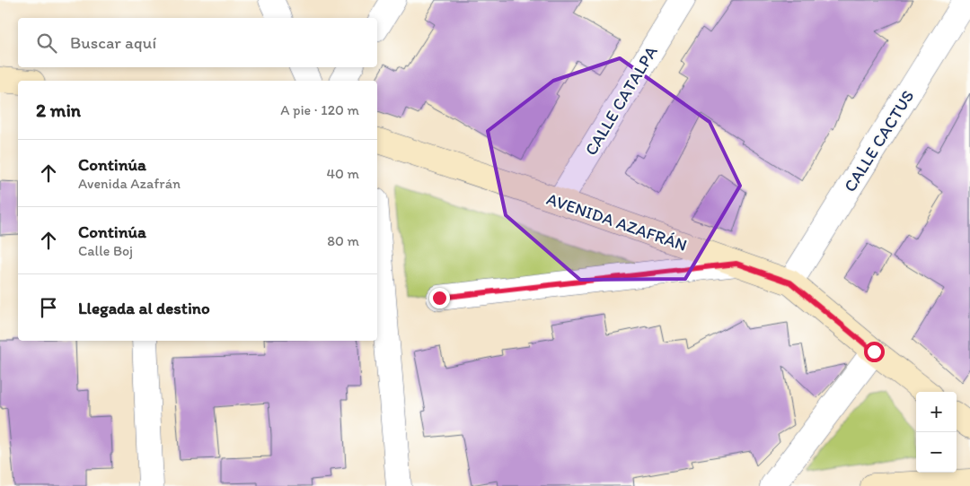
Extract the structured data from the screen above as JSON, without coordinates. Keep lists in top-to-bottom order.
{
  "streets": {
    "street": ["CALLE CATALPA", "CALLE CACTUS", "AVENIDA AZAFRÁN"]
  },
  "crossings": [
    ["CALLE CATALPA", "AVENIDA AZAFRÁN"],
    ["CALLE CACTUS", "AVENIDA AZAFRÁN"]
  ],
  "page": {
    "search": "Buscar aquí",
    "heading": ["2 min", "A pie · 120 m"],
    "list": [
      ["Continúa", "Avenida Azafrán", "40 m"],
      ["Continúa", "Calle Boj", "80 m"],
      "Llegada al destino"
    ],
    "map_buttons": ["+", "−"]
  }
}
